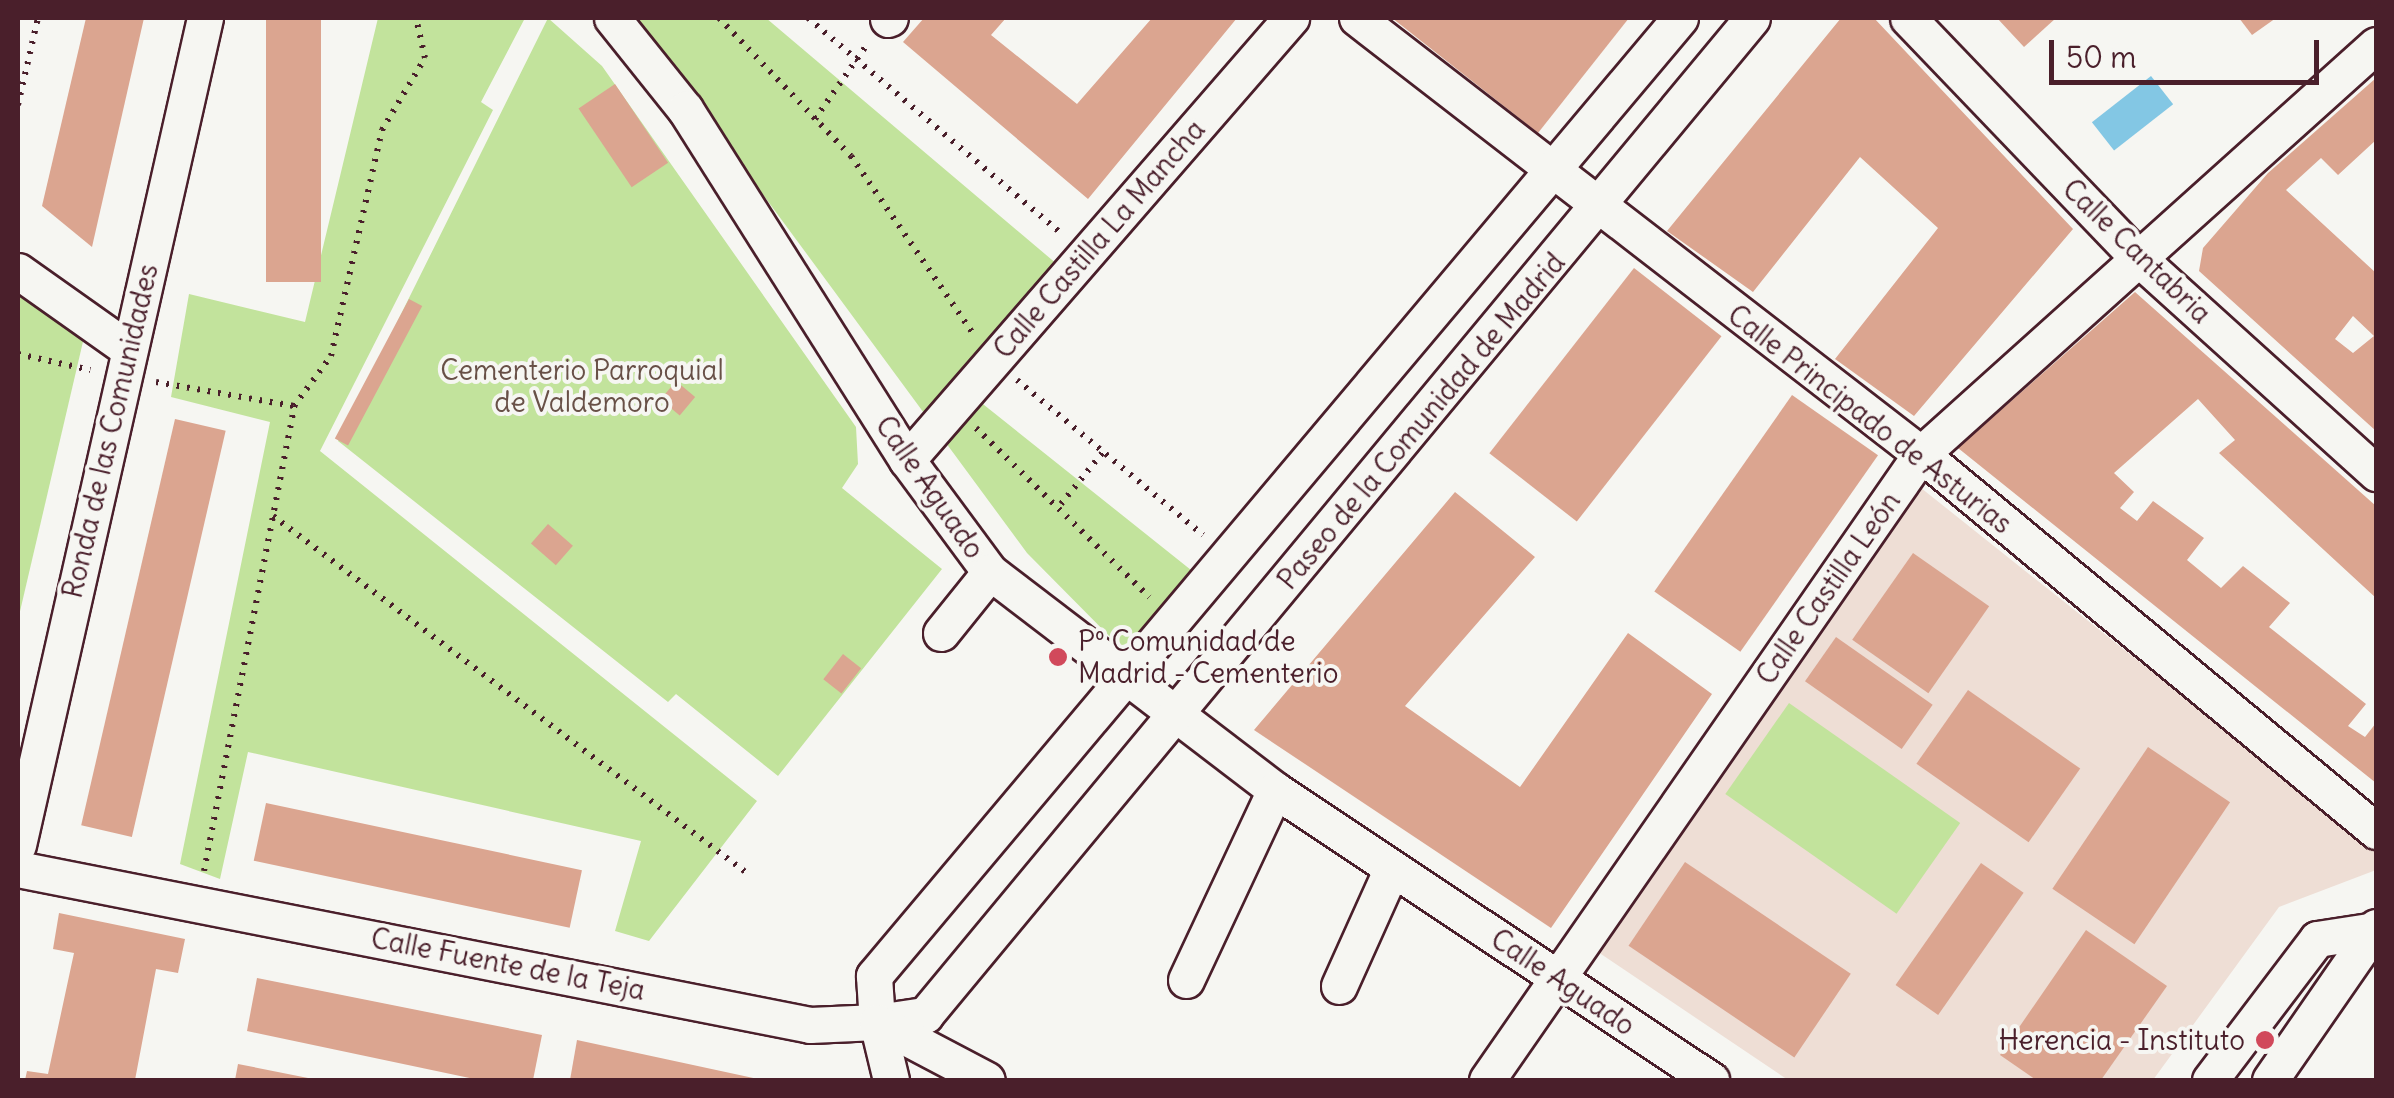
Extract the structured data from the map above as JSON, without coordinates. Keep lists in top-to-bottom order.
{
  "streets": {
    "street": [
      "Calle Castilla La Mancha",
      "Calle Cantabria",
      "Calle Principado de Asturias",
      "Paseo de la Comunidad de Madrid",
      "Ronda de las Comunidades",
      "Calle Aguado",
      "Calle Castilla León",
      "Calle Fuente de la Teja"
    ]
  },
  "crossings": [
    ["Calle Castilla La Mancha", "Calle Aguado"],
    ["Calle Cantabria", "Calle Castilla León"],
    ["Calle Principado de Asturias", "Paseo de la Comunidad de Madrid"],
    ["Calle Principado de Asturias", "Calle Castilla León"],
    ["Paseo de la Comunidad de Madrid", "Calle Aguado"],
    ["Paseo de la Comunidad de Madrid", "Calle Fuente de la Teja"],
    ["Calle Aguado", "Calle Castilla León"]
  ],
  "parks": ["Cementerio Parroquial de Valdemoro"],
  "places": ["Pº Comunidad de Madrid - Cementerio", "Herencia - Instituto"],
  "scale_bar": "50 m"
}
